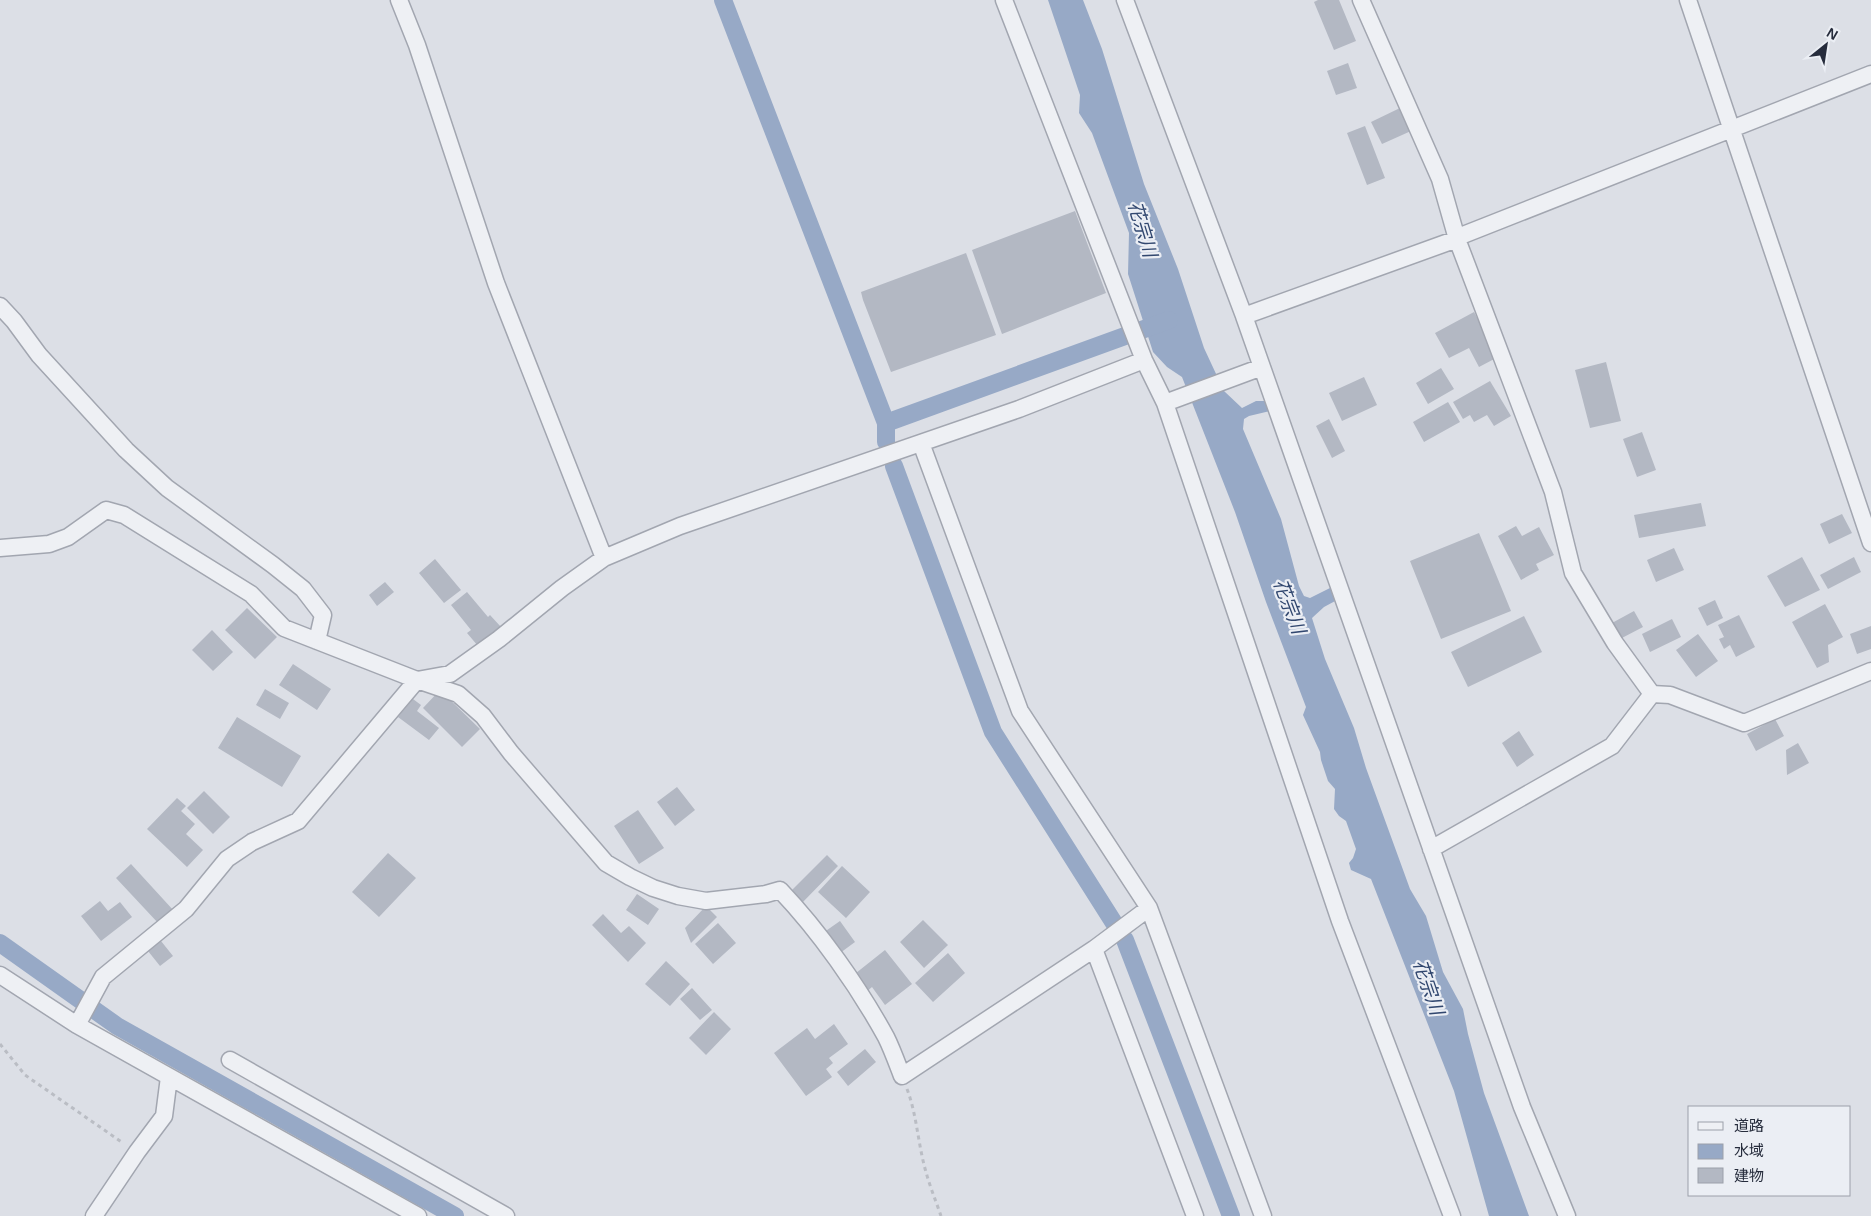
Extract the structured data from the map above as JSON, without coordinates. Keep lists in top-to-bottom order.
{
  "water": ["花宗川"],
  "legend": ["道路", "水域", "建物"],
  "north": "top right"
}
